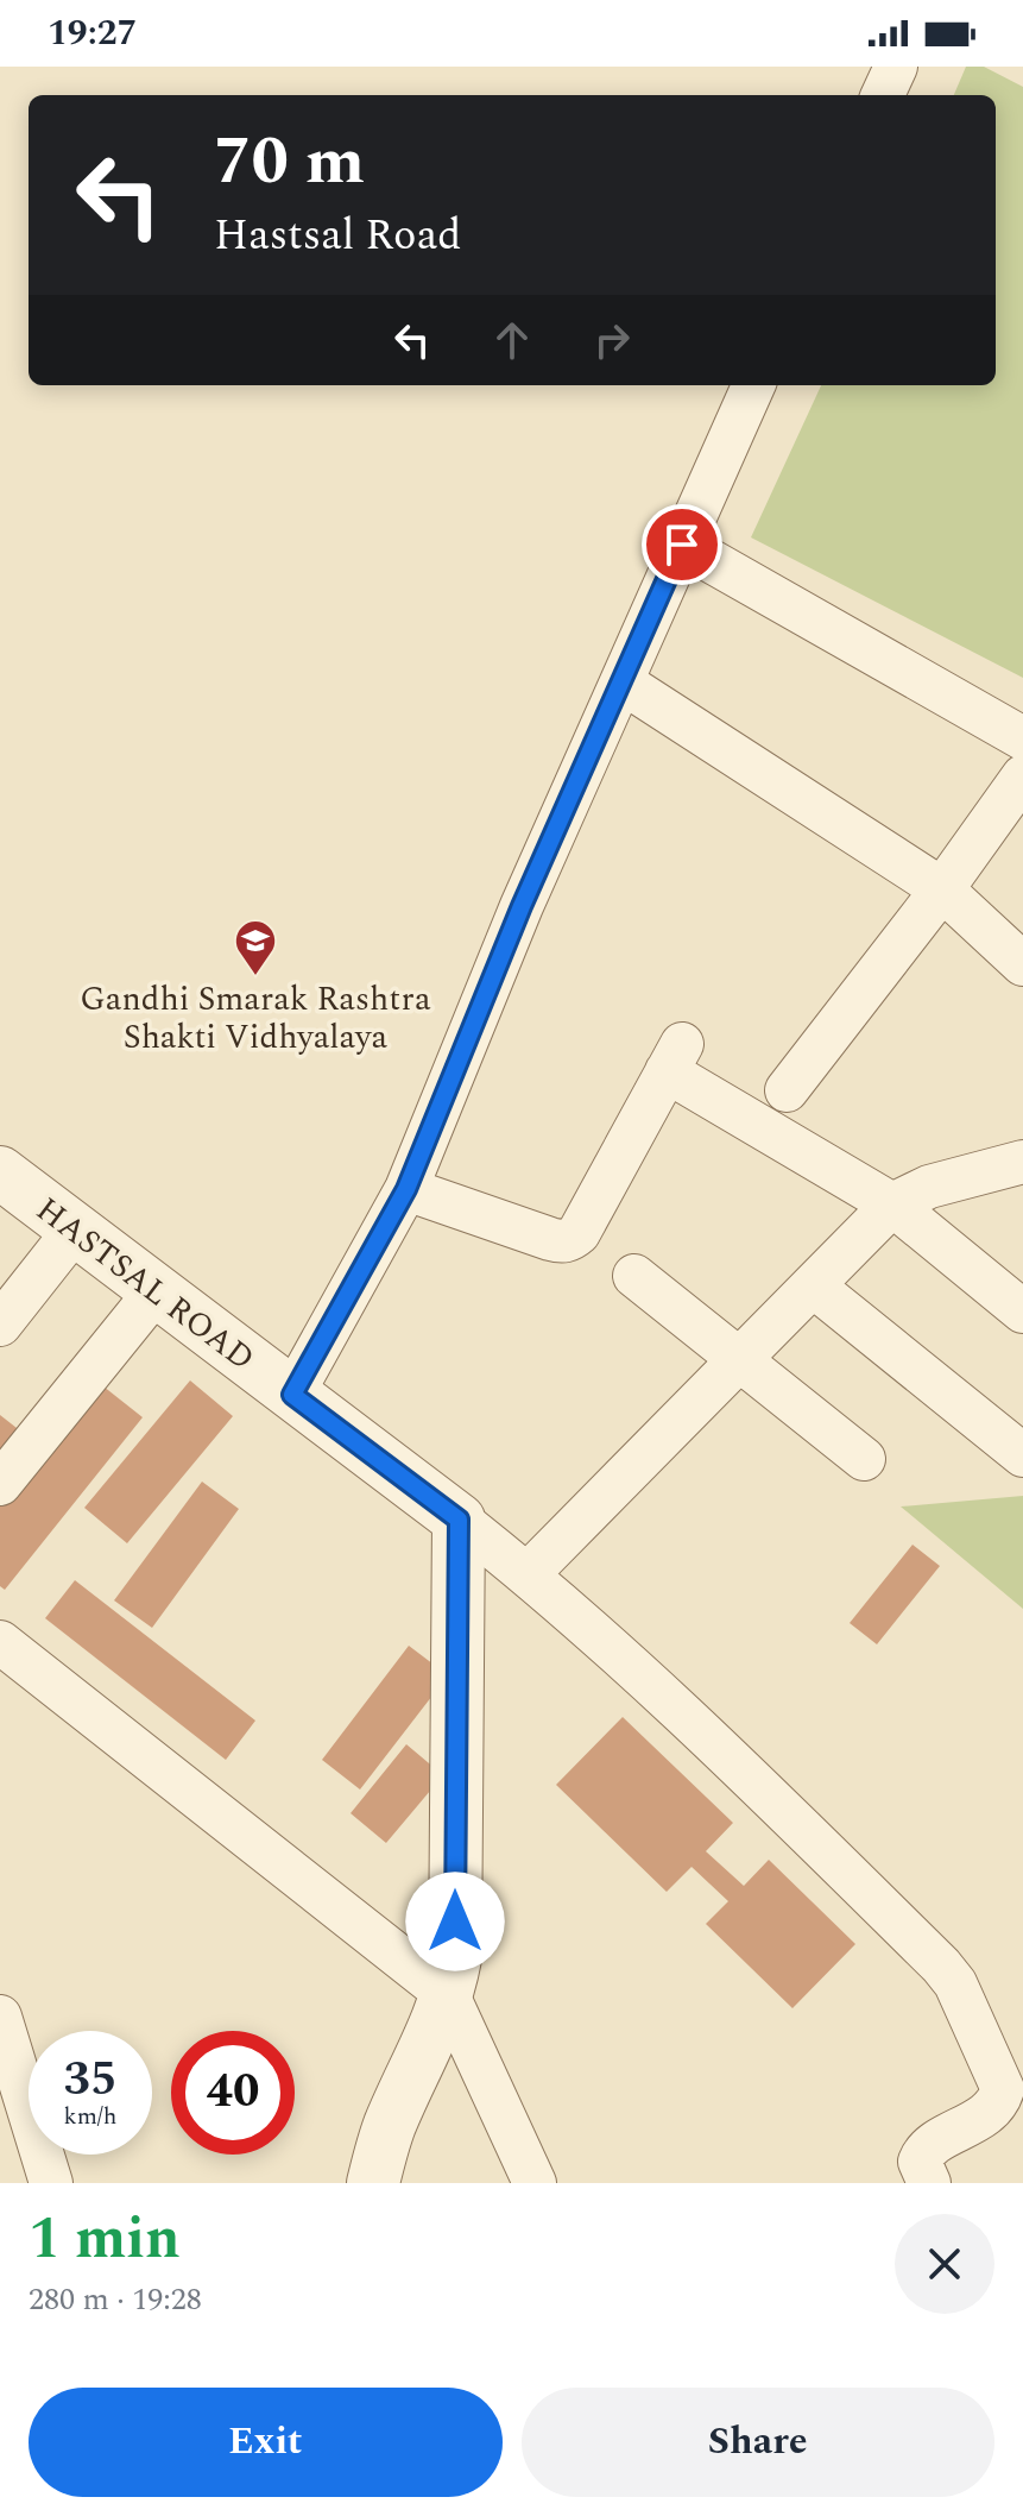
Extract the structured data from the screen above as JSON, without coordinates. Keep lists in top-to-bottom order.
{
  "streets": {
    "street": ["HASTSAL ROAD"]
  },
  "places": {
    "school or university": ["Gandhi Smarak Rashtra Shakti Vidhyalaya"]
  },
  "page": {
    "status": "19:27",
    "turn": ["70 m", "Hastsal Road"],
    "speed": "35 km/h",
    "limit": "40",
    "heading": ["1 min", "280 m · 19:28"],
    "buttons": ["Exit", "Share"]
  }
}
